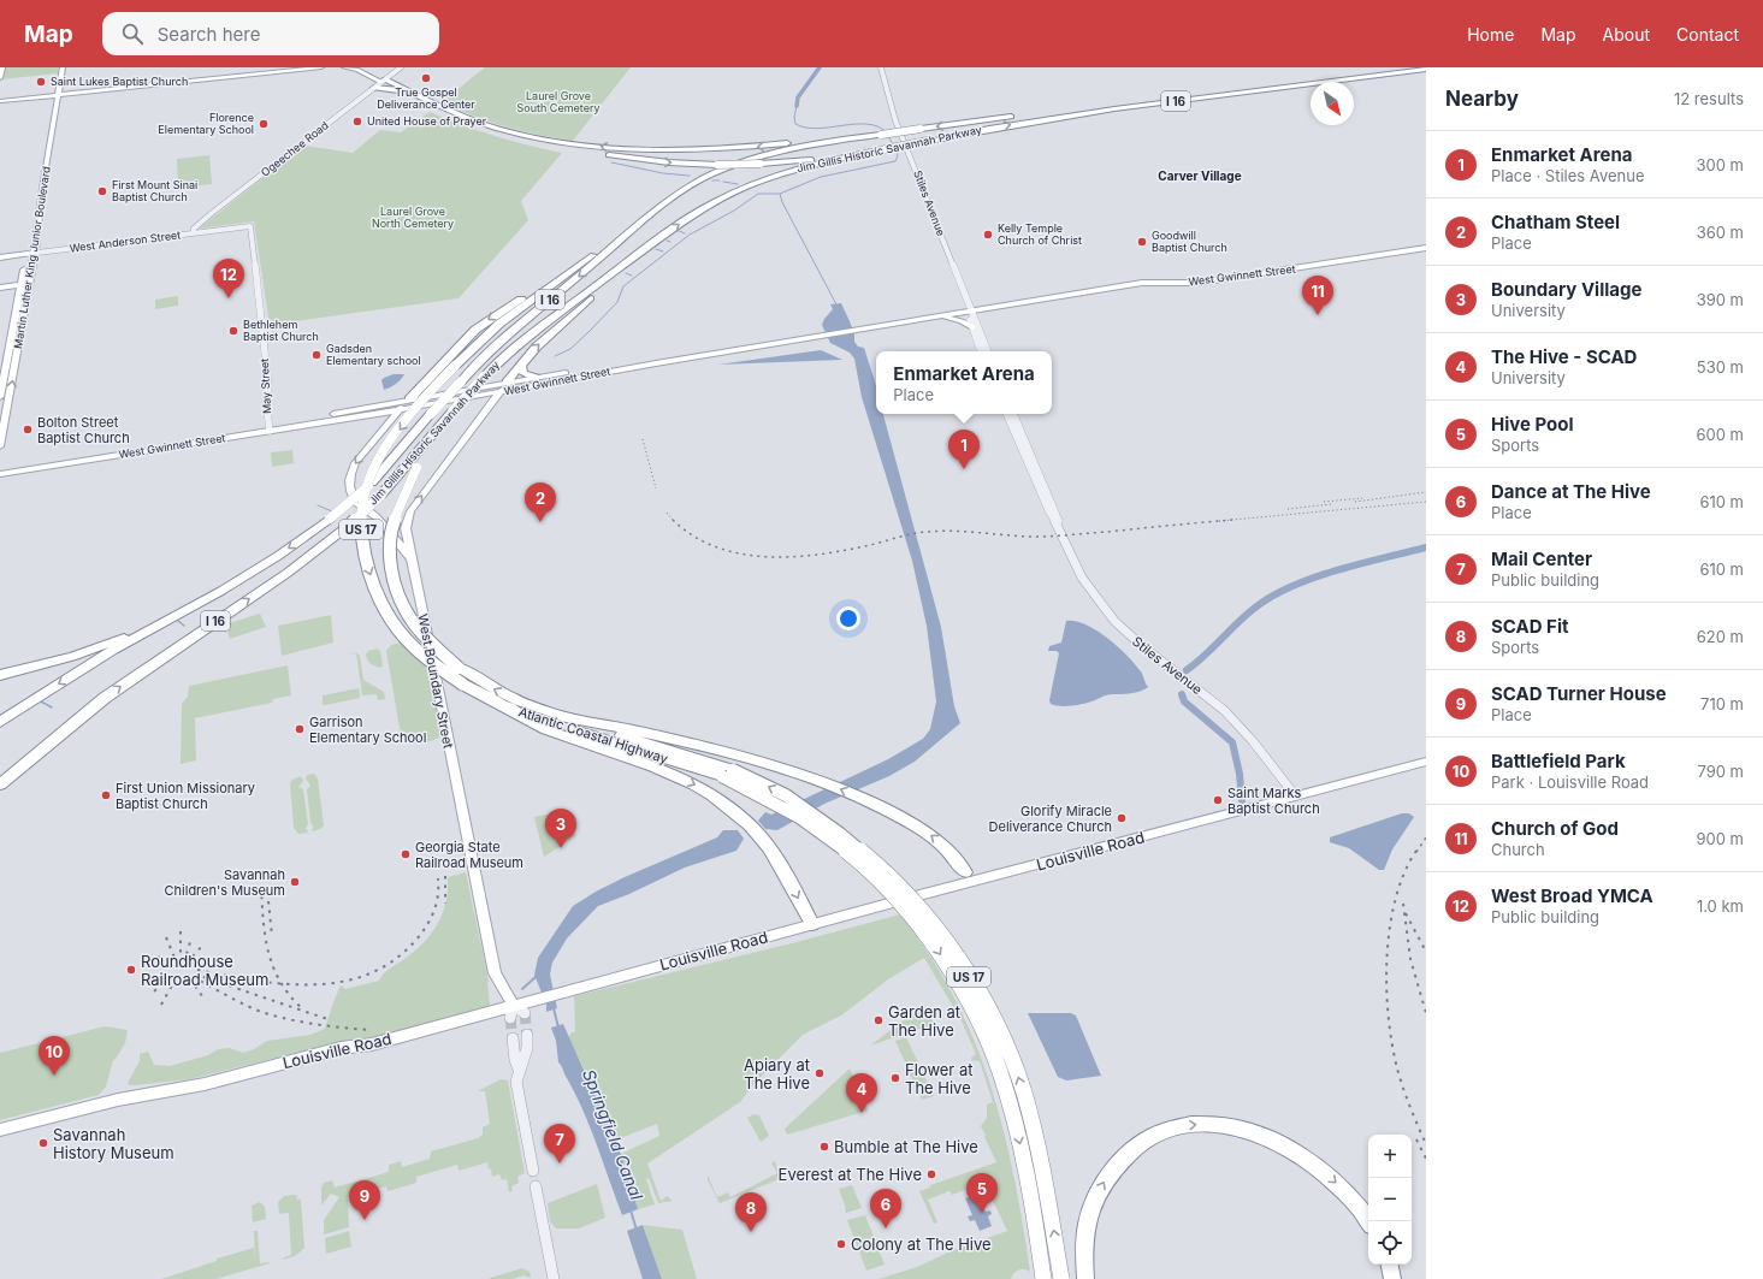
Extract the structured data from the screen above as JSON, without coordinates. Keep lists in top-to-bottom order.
{
  "streets": {
    "highway": [
      "I 16",
      "Jim Gillis Historic Savannah Parkway",
      "US 17",
      "Atlantic Coastal Highway"
    ],
    "main road": [
      "West Anderson Street",
      "Martin Luther King Junior Boulevard",
      "West Gwinnett Street",
      "West Boundary Street",
      "Louisville Road"
    ],
    "street": ["Ogeechee Road", "Stiles Avenue", "May Street"]
  },
  "crossings": [
    ["I 16", "Jim Gillis Historic Savannah Parkway"],
    ["Ogeechee Road", "West Anderson Street"],
    ["Jim Gillis Historic Savannah Parkway", "Atlantic Coastal Highway"],
    ["Stiles Avenue", "West Gwinnett Street"],
    ["Stiles Avenue", "Louisville Road"],
    ["West Anderson Street", "Martin Luther King Junior Boulevard"],
    ["West Anderson Street", "May Street"],
    ["West Gwinnett Street", "May Street"],
    ["West Gwinnett Street", "West Boundary Street"],
    ["West Boundary Street", "Louisville Road"]
  ],
  "districts": ["Carver Village"],
  "water": ["Springfield Canal"],
  "parks": ["Laurel Grove South Cemetery", "Laurel Grove North Cemetery"],
  "places": [
    "True Gospel Deliverance Center",
    "Saint Lukes Baptist Church",
    "United House of Prayer",
    "Florence Elementary School",
    "First Mount Sinai Baptist Church",
    "Kelly Temple Church of Christ",
    "Goodwill Baptist Church",
    "Bethlehem Baptist Church",
    "Gadsden Elementary school",
    "Bolton Street Baptist Church",
    "Garrison Elementary School",
    "First Union Missionary Baptist Church",
    "Saint Marks Baptist Church",
    "Glorify Miracle Deliverance Church",
    "Georgia State Railroad Museum",
    "Savannah Children's Museum",
    "Roundhouse Railroad Museum",
    "Garden at The Hive",
    "Apiary at The Hive",
    "Flower at The Hive",
    "Savannah History Museum",
    "Bumble at The Hive",
    "Everest at The Hive",
    "Colony at The Hive"
  ],
  "north": "bottom right",
  "page": {
    "header": "Map",
    "search": "Search here",
    "nav": [
      "Home",
      "Map",
      "About",
      "Contact"
    ],
    "heading": ["Nearby", "12 results"],
    "list": [
      {
        "mark": "1",
        "name": "Enmarket Arena",
        "note": "Place · Stiles Avenue",
        "value": "300 m"
      },
      {
        "mark": "2",
        "name": "Chatham Steel",
        "note": "Place",
        "value": "360 m"
      },
      {
        "mark": "3",
        "name": "Boundary Village",
        "note": "University",
        "value": "390 m"
      },
      {
        "mark": "4",
        "name": "The Hive - SCAD",
        "note": "University",
        "value": "530 m"
      },
      {
        "mark": "5",
        "name": "Hive Pool",
        "note": "Sports",
        "value": "600 m"
      },
      {
        "mark": "6",
        "name": "Dance at The Hive",
        "note": "Place",
        "value": "610 m"
      },
      {
        "mark": "7",
        "name": "Mail Center",
        "note": "Public building",
        "value": "610 m"
      },
      {
        "mark": "8",
        "name": "SCAD Fit",
        "note": "Sports",
        "value": "620 m"
      },
      {
        "mark": "9",
        "name": "SCAD Turner House",
        "note": "Place",
        "value": "710 m"
      },
      {
        "mark": "10",
        "name": "Battlefield Park",
        "note": "Park · Louisville Road",
        "value": "790 m"
      },
      {
        "mark": "11",
        "name": "Church of God",
        "note": "Church",
        "value": "900 m"
      },
      {
        "mark": "12",
        "name": "West Broad YMCA",
        "note": "Public building",
        "value": "1.0 km"
      }
    ],
    "pins": [
      "12",
      "11",
      "1",
      "2",
      "3",
      "10",
      "4",
      "7",
      "5",
      "9",
      "6",
      "8"
    ],
    "popup": ["Enmarket Arena", "Place"],
    "map_buttons": ["+", "−"]
  }
}
